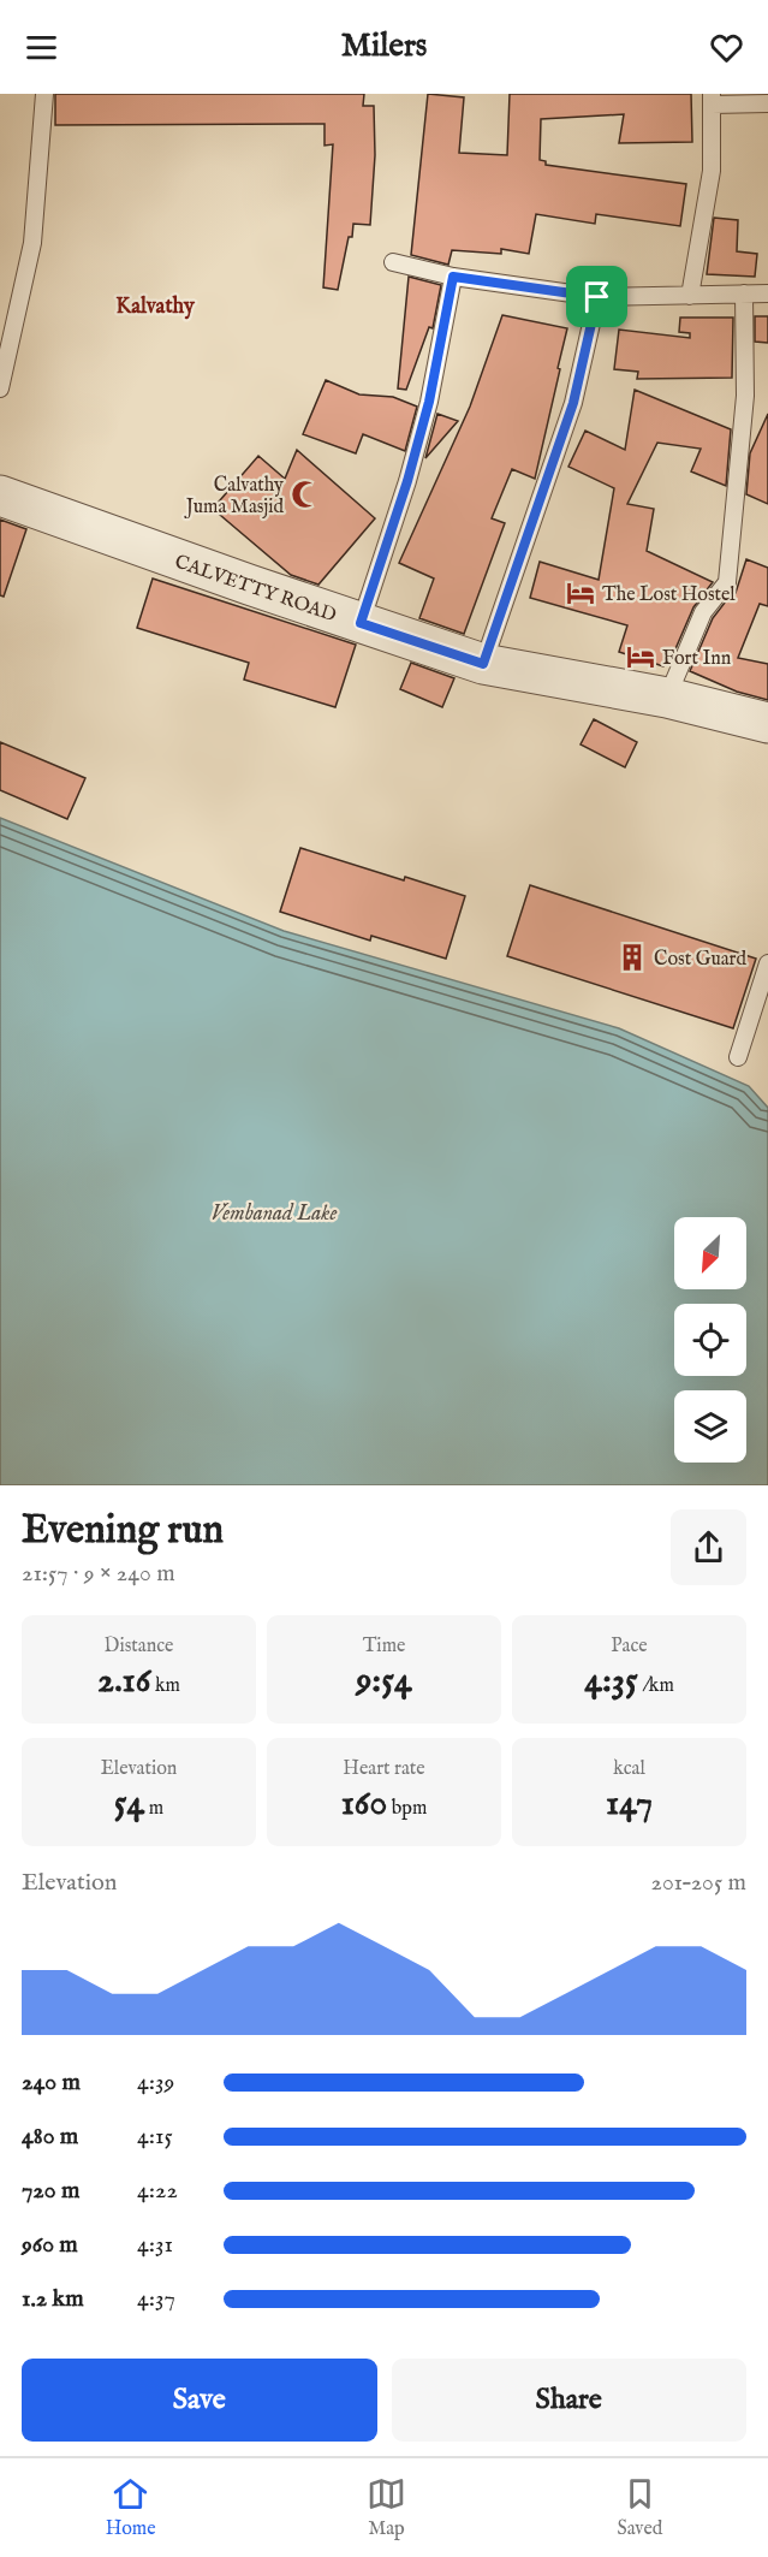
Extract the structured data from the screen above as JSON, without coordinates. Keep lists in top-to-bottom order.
{
  "streets": {
    "street": ["CALVETTY ROAD"]
  },
  "districts": ["Kalvathy"],
  "water": ["Vembanad Lake"],
  "places": {
    "mosque": ["Calvathy Juma Masjid"],
    "hotel": ["The Lost Hostel", "Fort Inn"],
    "building": ["Cost Guard"]
  },
  "north": "bottom left",
  "page": {
    "header": "Milers",
    "heading": ["Evening run", "21:57 · 9 × 240 m"],
    "stats": [
      ["Distance", "2.16 km"],
      ["Time", "9:54"],
      ["Pace", "4:35 /km"],
      ["Elevation", "54 m"],
      ["Heart rate", "160 bpm"],
      ["kcal", "147"]
    ],
    "chart": ["Elevation", "201–205 m"],
    "list": [
      {
        "name": "240 m",
        "note": "4:39"
      },
      {
        "name": "480 m",
        "note": "4:15"
      },
      {
        "name": "720 m",
        "note": "4:22"
      },
      {
        "name": "960 m",
        "note": "4:31"
      },
      {
        "name": "1.2 km",
        "note": "4:37"
      }
    ],
    "buttons": ["Save", "Share"],
    "tabs": ["Home", "Map", "Saved"]
  }
}
